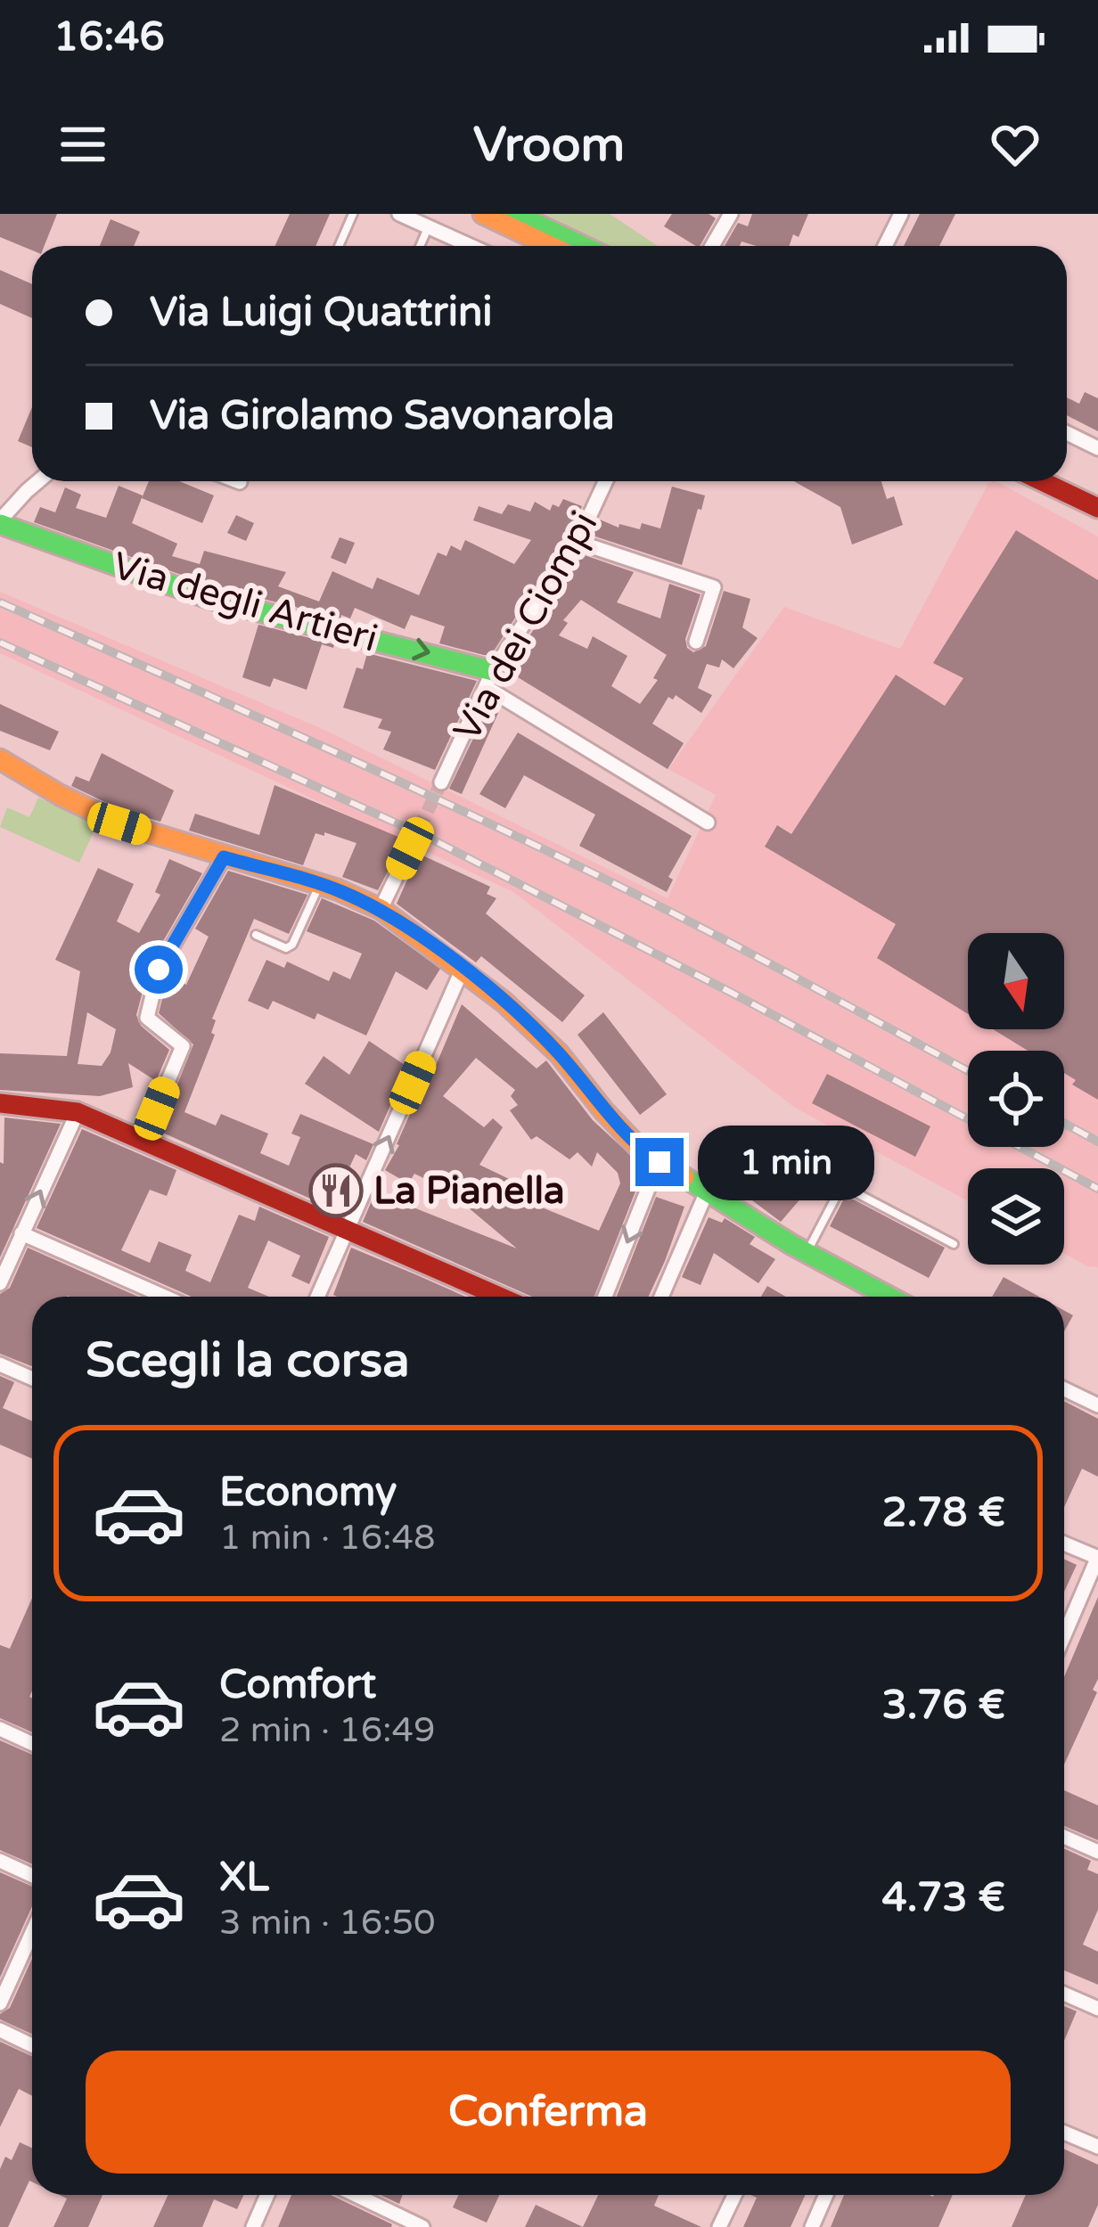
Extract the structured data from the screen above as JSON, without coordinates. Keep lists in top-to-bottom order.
{
  "streets": {
    "street": ["Via degli Artieri", "Via dei Ciompi"]
  },
  "crossings": [
    ["Via degli Artieri", "Via dei Ciompi"]
  ],
  "one_way": ["Via degli Artieri"],
  "places": {
    "restaurant": ["La Pianella"]
  },
  "north": "bottom",
  "page": {
    "status": "16:46",
    "header": "Vroom",
    "banner": ["Via Luigi Quattrini", "Via Girolamo Savonarola"],
    "bubble": "1 min",
    "heading": "Scegli la corsa",
    "list": [
      {
        "name": "Economy",
        "note": "1 min · 16:48",
        "value": "2.78 €"
      },
      {
        "name": "Comfort",
        "note": "2 min · 16:49",
        "value": "3.76 €"
      },
      {
        "name": "XL",
        "note": "3 min · 16:50",
        "value": "4.73 €"
      }
    ],
    "buttons": "Conferma"
  }
}
